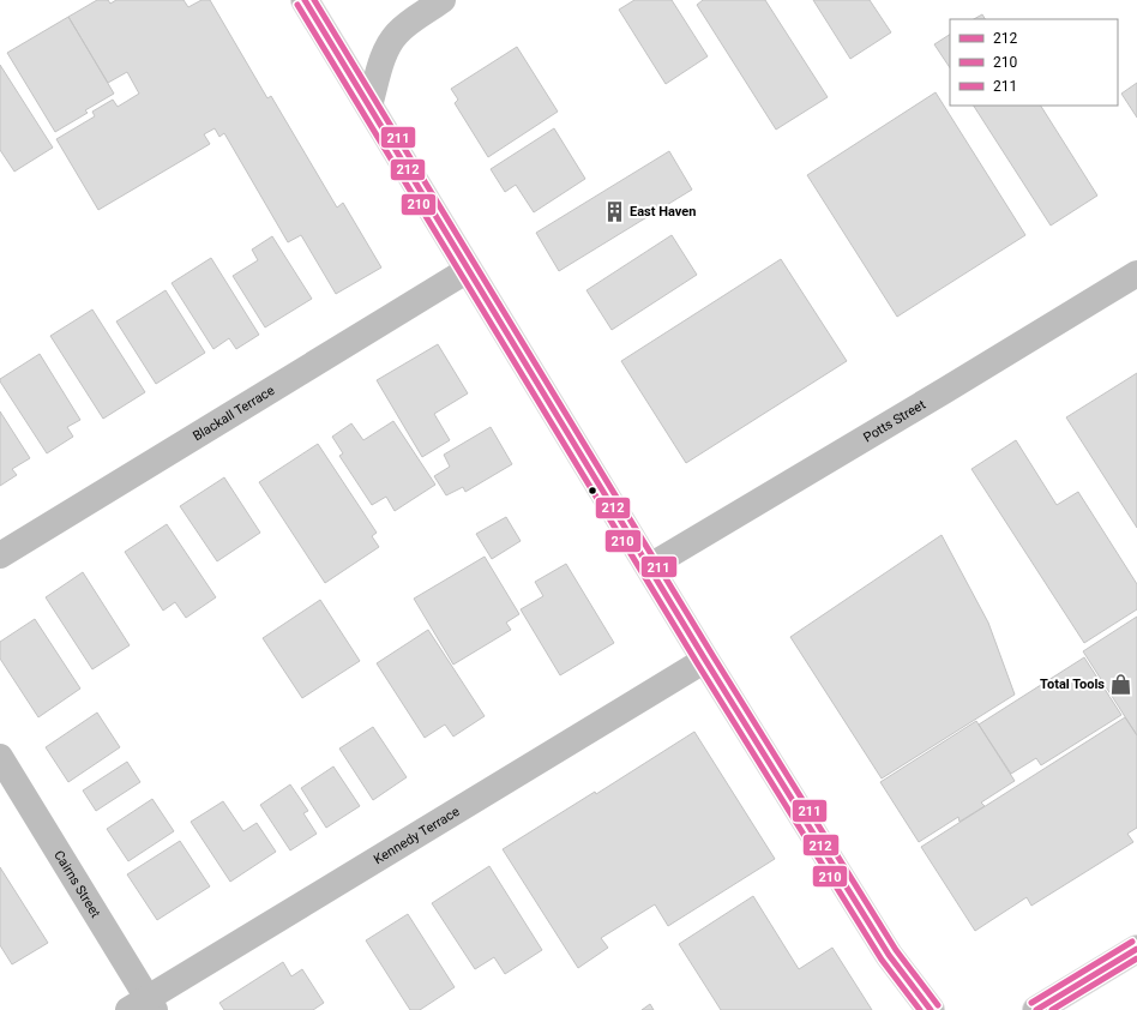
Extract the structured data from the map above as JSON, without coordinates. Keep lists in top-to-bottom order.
{
  "streets": {
    "street": [
      "Blackall Terrace",
      "Potts Street",
      "Kennedy Terrace",
      "Cairns Street"
    ]
  },
  "crossings": [
    ["Kennedy Terrace", "Cairns Street"]
  ],
  "places": {
    "building": ["East Haven"],
    "shop": ["Total Tools"]
  },
  "lines": ["transit line 212", "transit line 211", "transit line 210"],
  "legend": ["212", "210", "211"]
}
